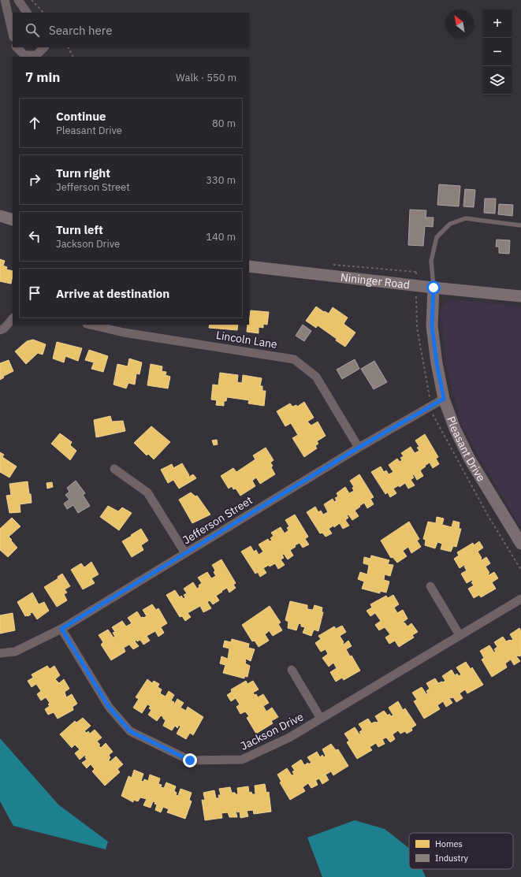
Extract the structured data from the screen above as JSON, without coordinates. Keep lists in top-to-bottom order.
{
  "streets": {
    "street": [
      "Nininger Road",
      "Lincoln Lane",
      "Pleasant Drive",
      "Jefferson Street",
      "Jackson Drive"
    ]
  },
  "crossings": [
    ["Nininger Road", "Pleasant Drive"],
    ["Lincoln Lane", "Jefferson Street"],
    ["Pleasant Drive", "Jefferson Street"],
    ["Jefferson Street", "Jackson Drive"]
  ],
  "legend": ["Homes", "Industry"],
  "north": "top left",
  "page": {
    "map_buttons": ["+", "−"],
    "search": "Search here",
    "heading": ["7 min", "Walk · 550 m"],
    "list": [
      ["Continue", "Pleasant Drive", "80 m"],
      ["Turn right", "Jefferson Street", "330 m"],
      ["Turn left", "Jackson Drive", "140 m"],
      "Arrive at destination"
    ]
  }
}
